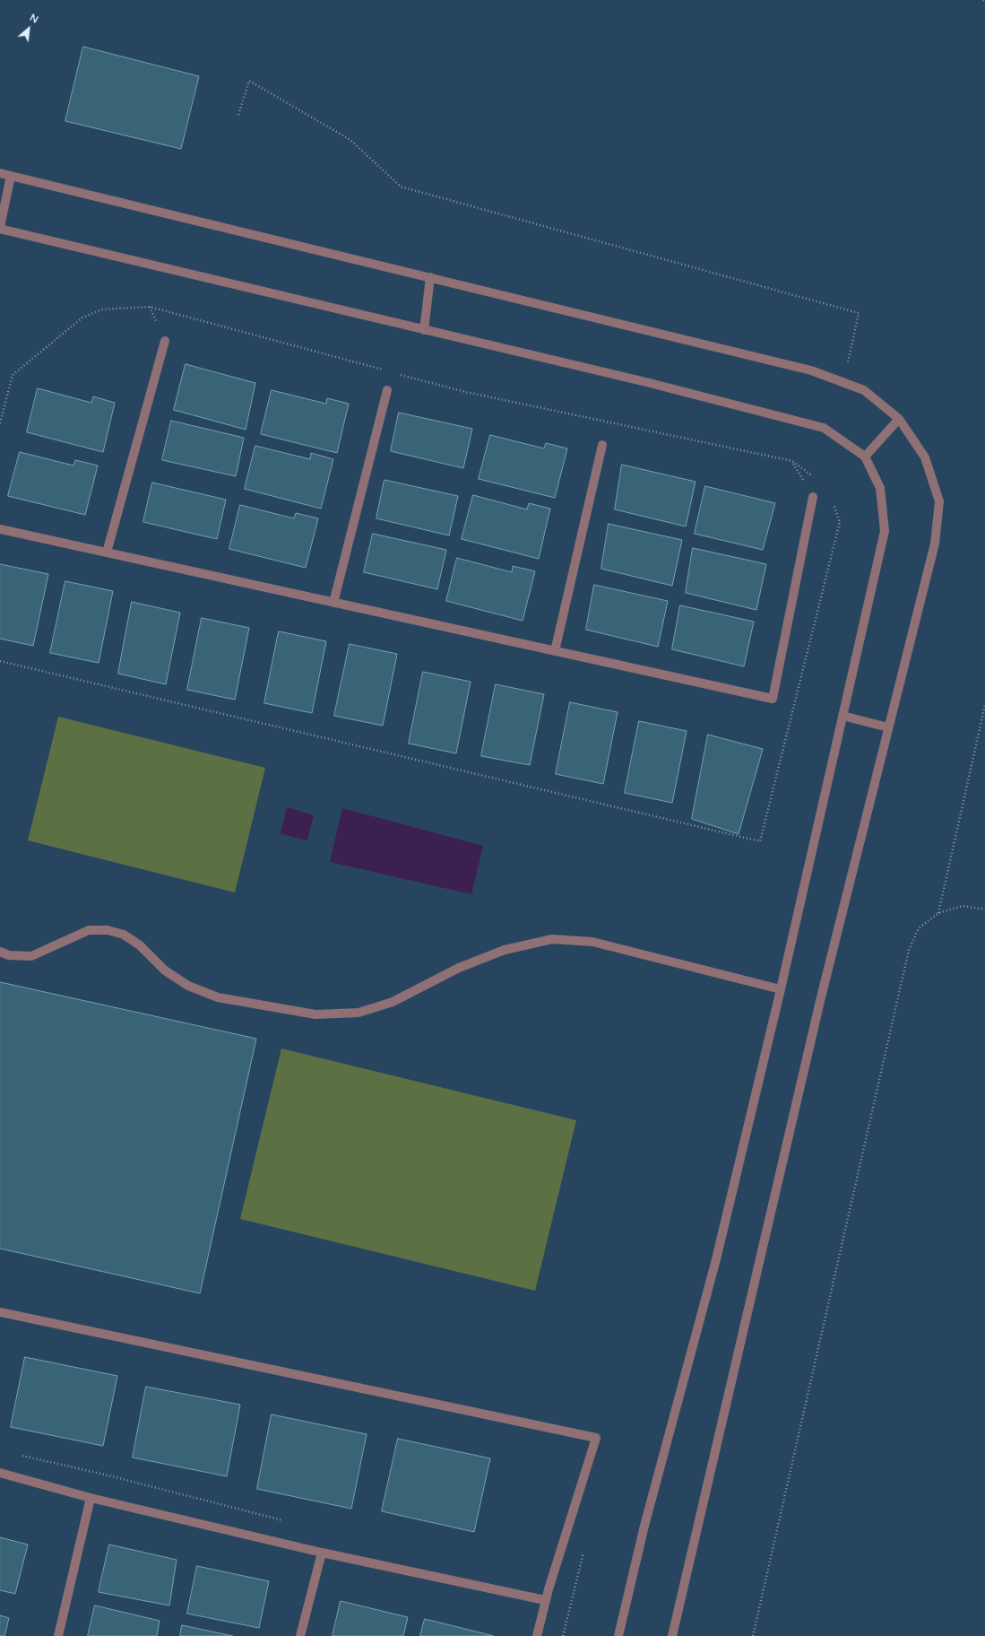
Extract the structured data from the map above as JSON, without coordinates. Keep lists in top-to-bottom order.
{
  "north": "top right"
}
